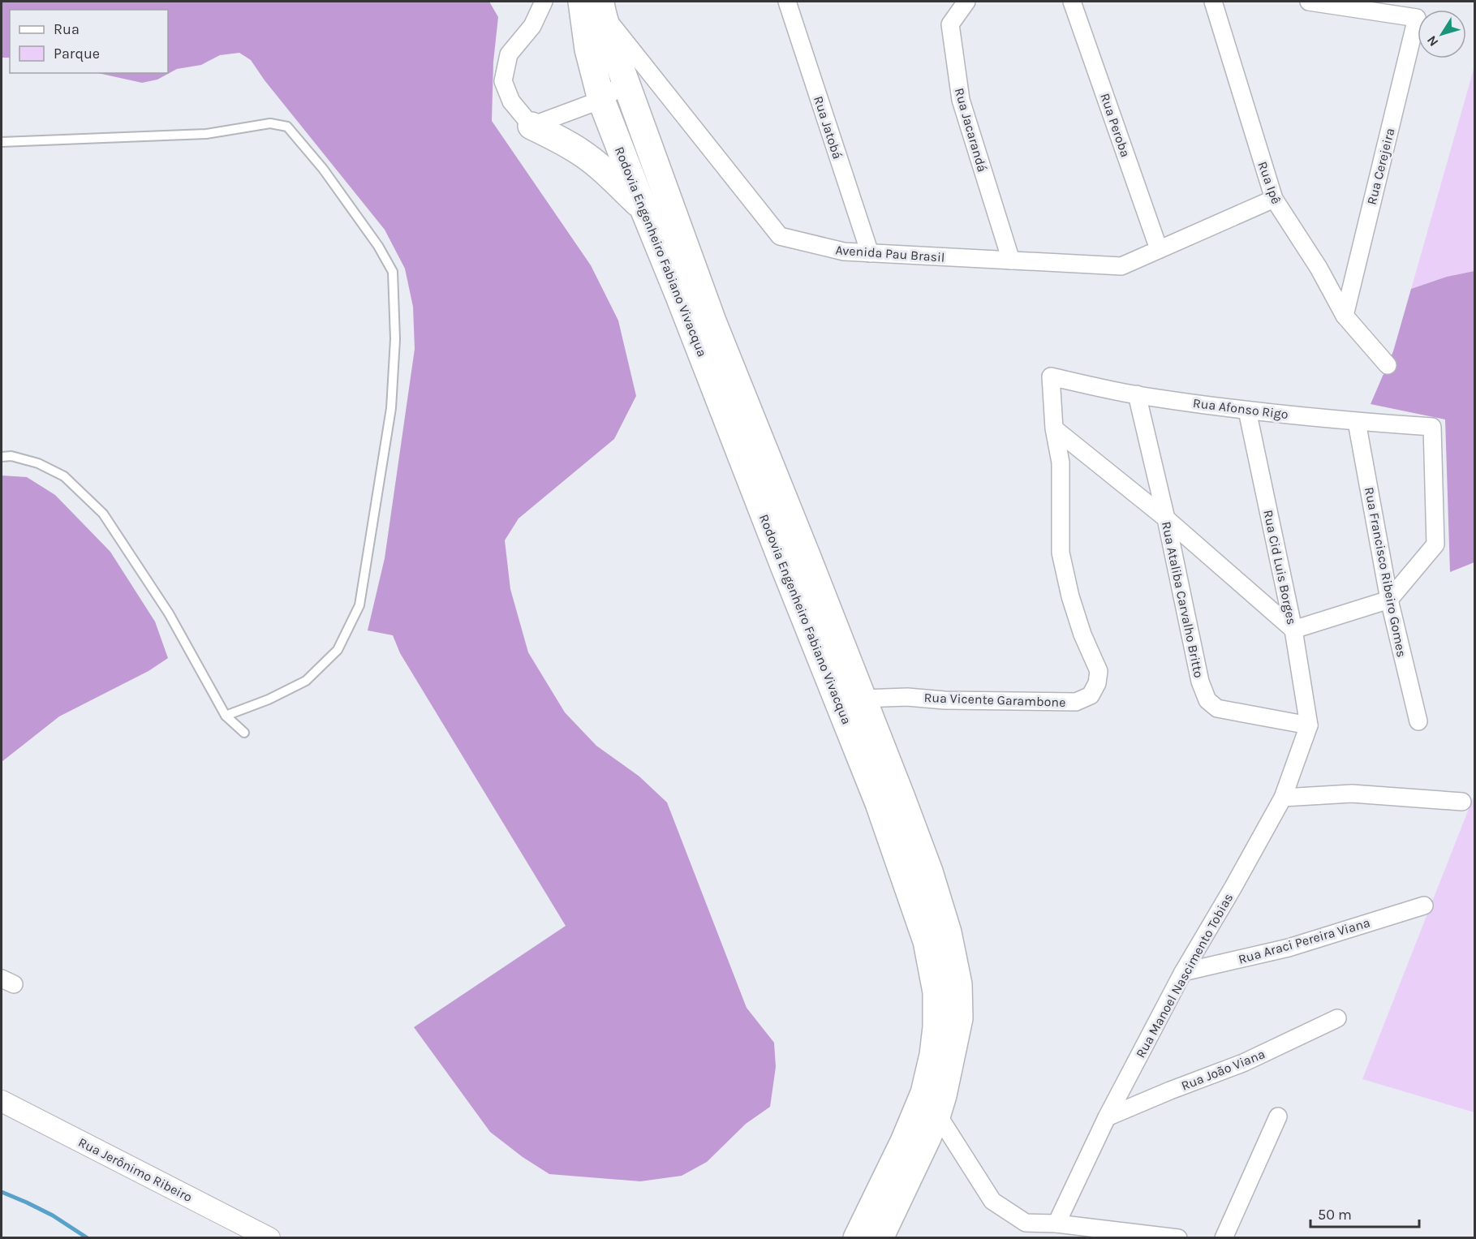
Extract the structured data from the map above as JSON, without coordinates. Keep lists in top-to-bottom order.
{
  "streets": {
    "highway": ["Rodovia Engenheiro Fabiano Vivacqua"],
    "street": [
      "Rua Peroba",
      "Rua Jatobá",
      "Rua Jacarandá",
      "Rua Cerejeira",
      "Rua Ipê",
      "Avenida Pau Brasil",
      "Rua Afonso Rigo",
      "Rua Cid Luis Borges",
      "Rua Francisco Ribeiro Gomes",
      "Rua Ataliba Carvalho Britto",
      "Rua Vicente Garambone",
      "Rua Araci Pereira Viana",
      "Rua Manoel Nascimento Tobias",
      "Rua João Viana",
      "Rua Jerônimo Ribeiro"
    ]
  },
  "crossings": [
    ["Rua Peroba", "Avenida Pau Brasil"],
    ["Rua Jatobá", "Avenida Pau Brasil"],
    ["Rua Jacarandá", "Avenida Pau Brasil"],
    ["Rua Cerejeira", "Rua Ipê"],
    ["Rua Ipê", "Avenida Pau Brasil"],
    ["Rodovia Engenheiro Fabiano Vivacqua", "Avenida Pau Brasil"],
    ["Rodovia Engenheiro Fabiano Vivacqua", "Rua Vicente Garambone"],
    ["Rua Afonso Rigo", "Rua Cid Luis Borges"],
    ["Rua Afonso Rigo", "Rua Francisco Ribeiro Gomes"],
    ["Rua Afonso Rigo", "Rua Ataliba Carvalho Britto"],
    ["Rua Afonso Rigo", "Rua Vicente Garambone"],
    ["Rua Cid Luis Borges", "Rua Ataliba Carvalho Britto"],
    ["Rua Cid Luis Borges", "Rua Manoel Nascimento Tobias"],
    ["Rua Ataliba Carvalho Britto", "Rua Manoel Nascimento Tobias"],
    ["Rua Araci Pereira Viana", "Rua Manoel Nascimento Tobias"],
    ["Rua Manoel Nascimento Tobias", "Rua João Viana"]
  ],
  "legend": ["Rua", "Parque"],
  "scale_bar": "50 m",
  "north": "bottom left"
}
